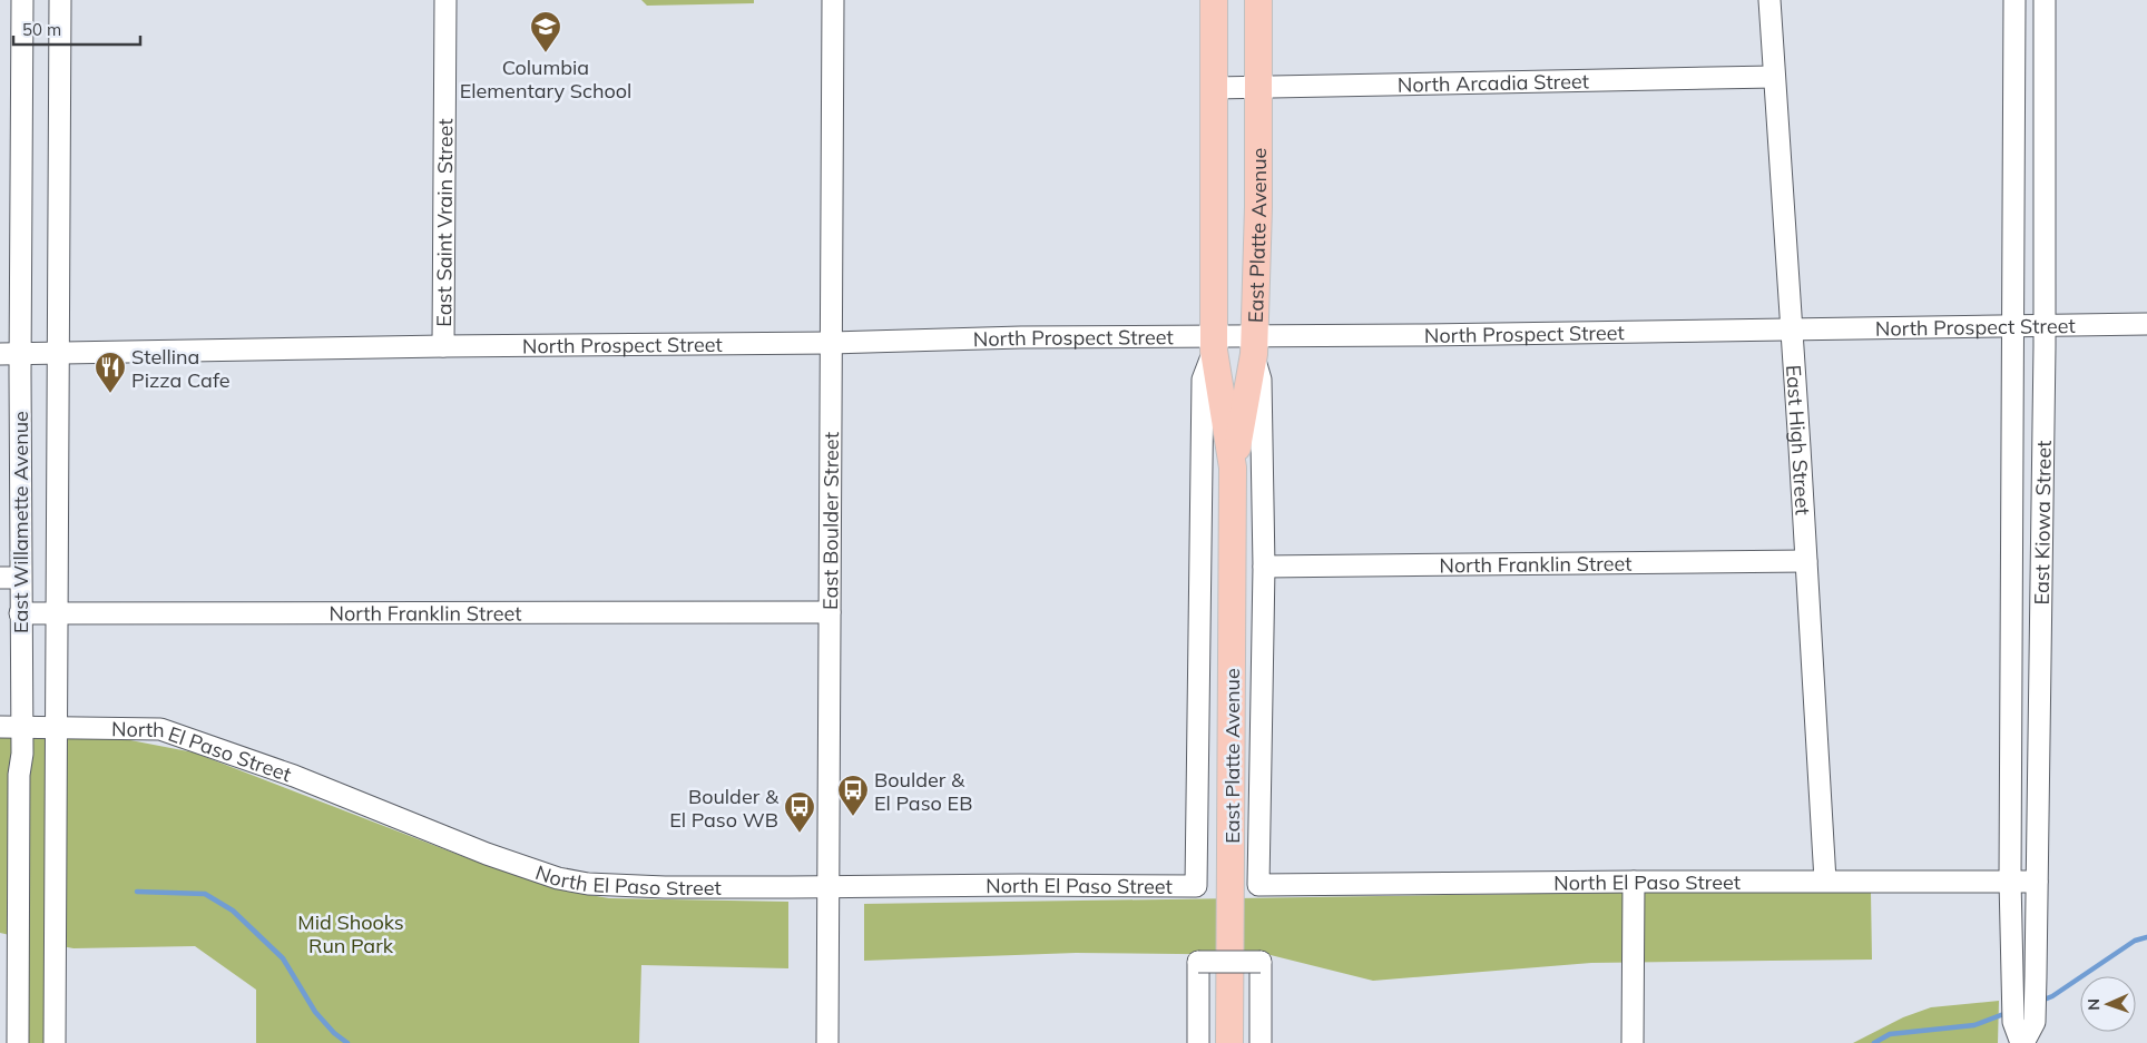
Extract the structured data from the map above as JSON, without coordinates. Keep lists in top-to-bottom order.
{
  "streets": {
    "main road": ["East Platte Avenue"],
    "street": [
      "North Arcadia Street",
      "East Saint Vrain Street",
      "North Prospect Street",
      "East High Street",
      "East Willamette Avenue",
      "East Boulder Street",
      "East Kiowa Street",
      "North Franklin Street",
      "North El Paso Street"
    ]
  },
  "crossings": [
    ["North Arcadia Street", "East Platte Avenue"],
    ["North Arcadia Street", "East High Street"],
    ["East Saint Vrain Street", "North Prospect Street"],
    ["East Platte Avenue", "North Prospect Street"],
    ["East Platte Avenue", "North El Paso Street"],
    ["North Prospect Street", "East High Street"],
    ["North Prospect Street", "East Willamette Avenue"],
    ["North Prospect Street", "East Boulder Street"],
    ["North Prospect Street", "East Kiowa Street"],
    ["North Prospect Street", "North El Paso Street"],
    ["East High Street", "North Franklin Street"],
    ["East High Street", "North El Paso Street"],
    ["East Willamette Avenue", "North Franklin Street"],
    ["East Willamette Avenue", "North El Paso Street"],
    ["East Boulder Street", "North Franklin Street"],
    ["East Boulder Street", "North El Paso Street"],
    ["East Kiowa Street", "North El Paso Street"],
    ["North Franklin Street", "North El Paso Street"]
  ],
  "parks": ["Mid Shooks Run Park"],
  "places": {
    "school or university": ["Columbia Elementary School"],
    "restaurant": ["Stellina Pizza Cafe"],
    "bus stop": ["Boulder & El Paso EB", "Boulder & El Paso WB"]
  },
  "scale_bar": "50 m",
  "north": "left"
}
